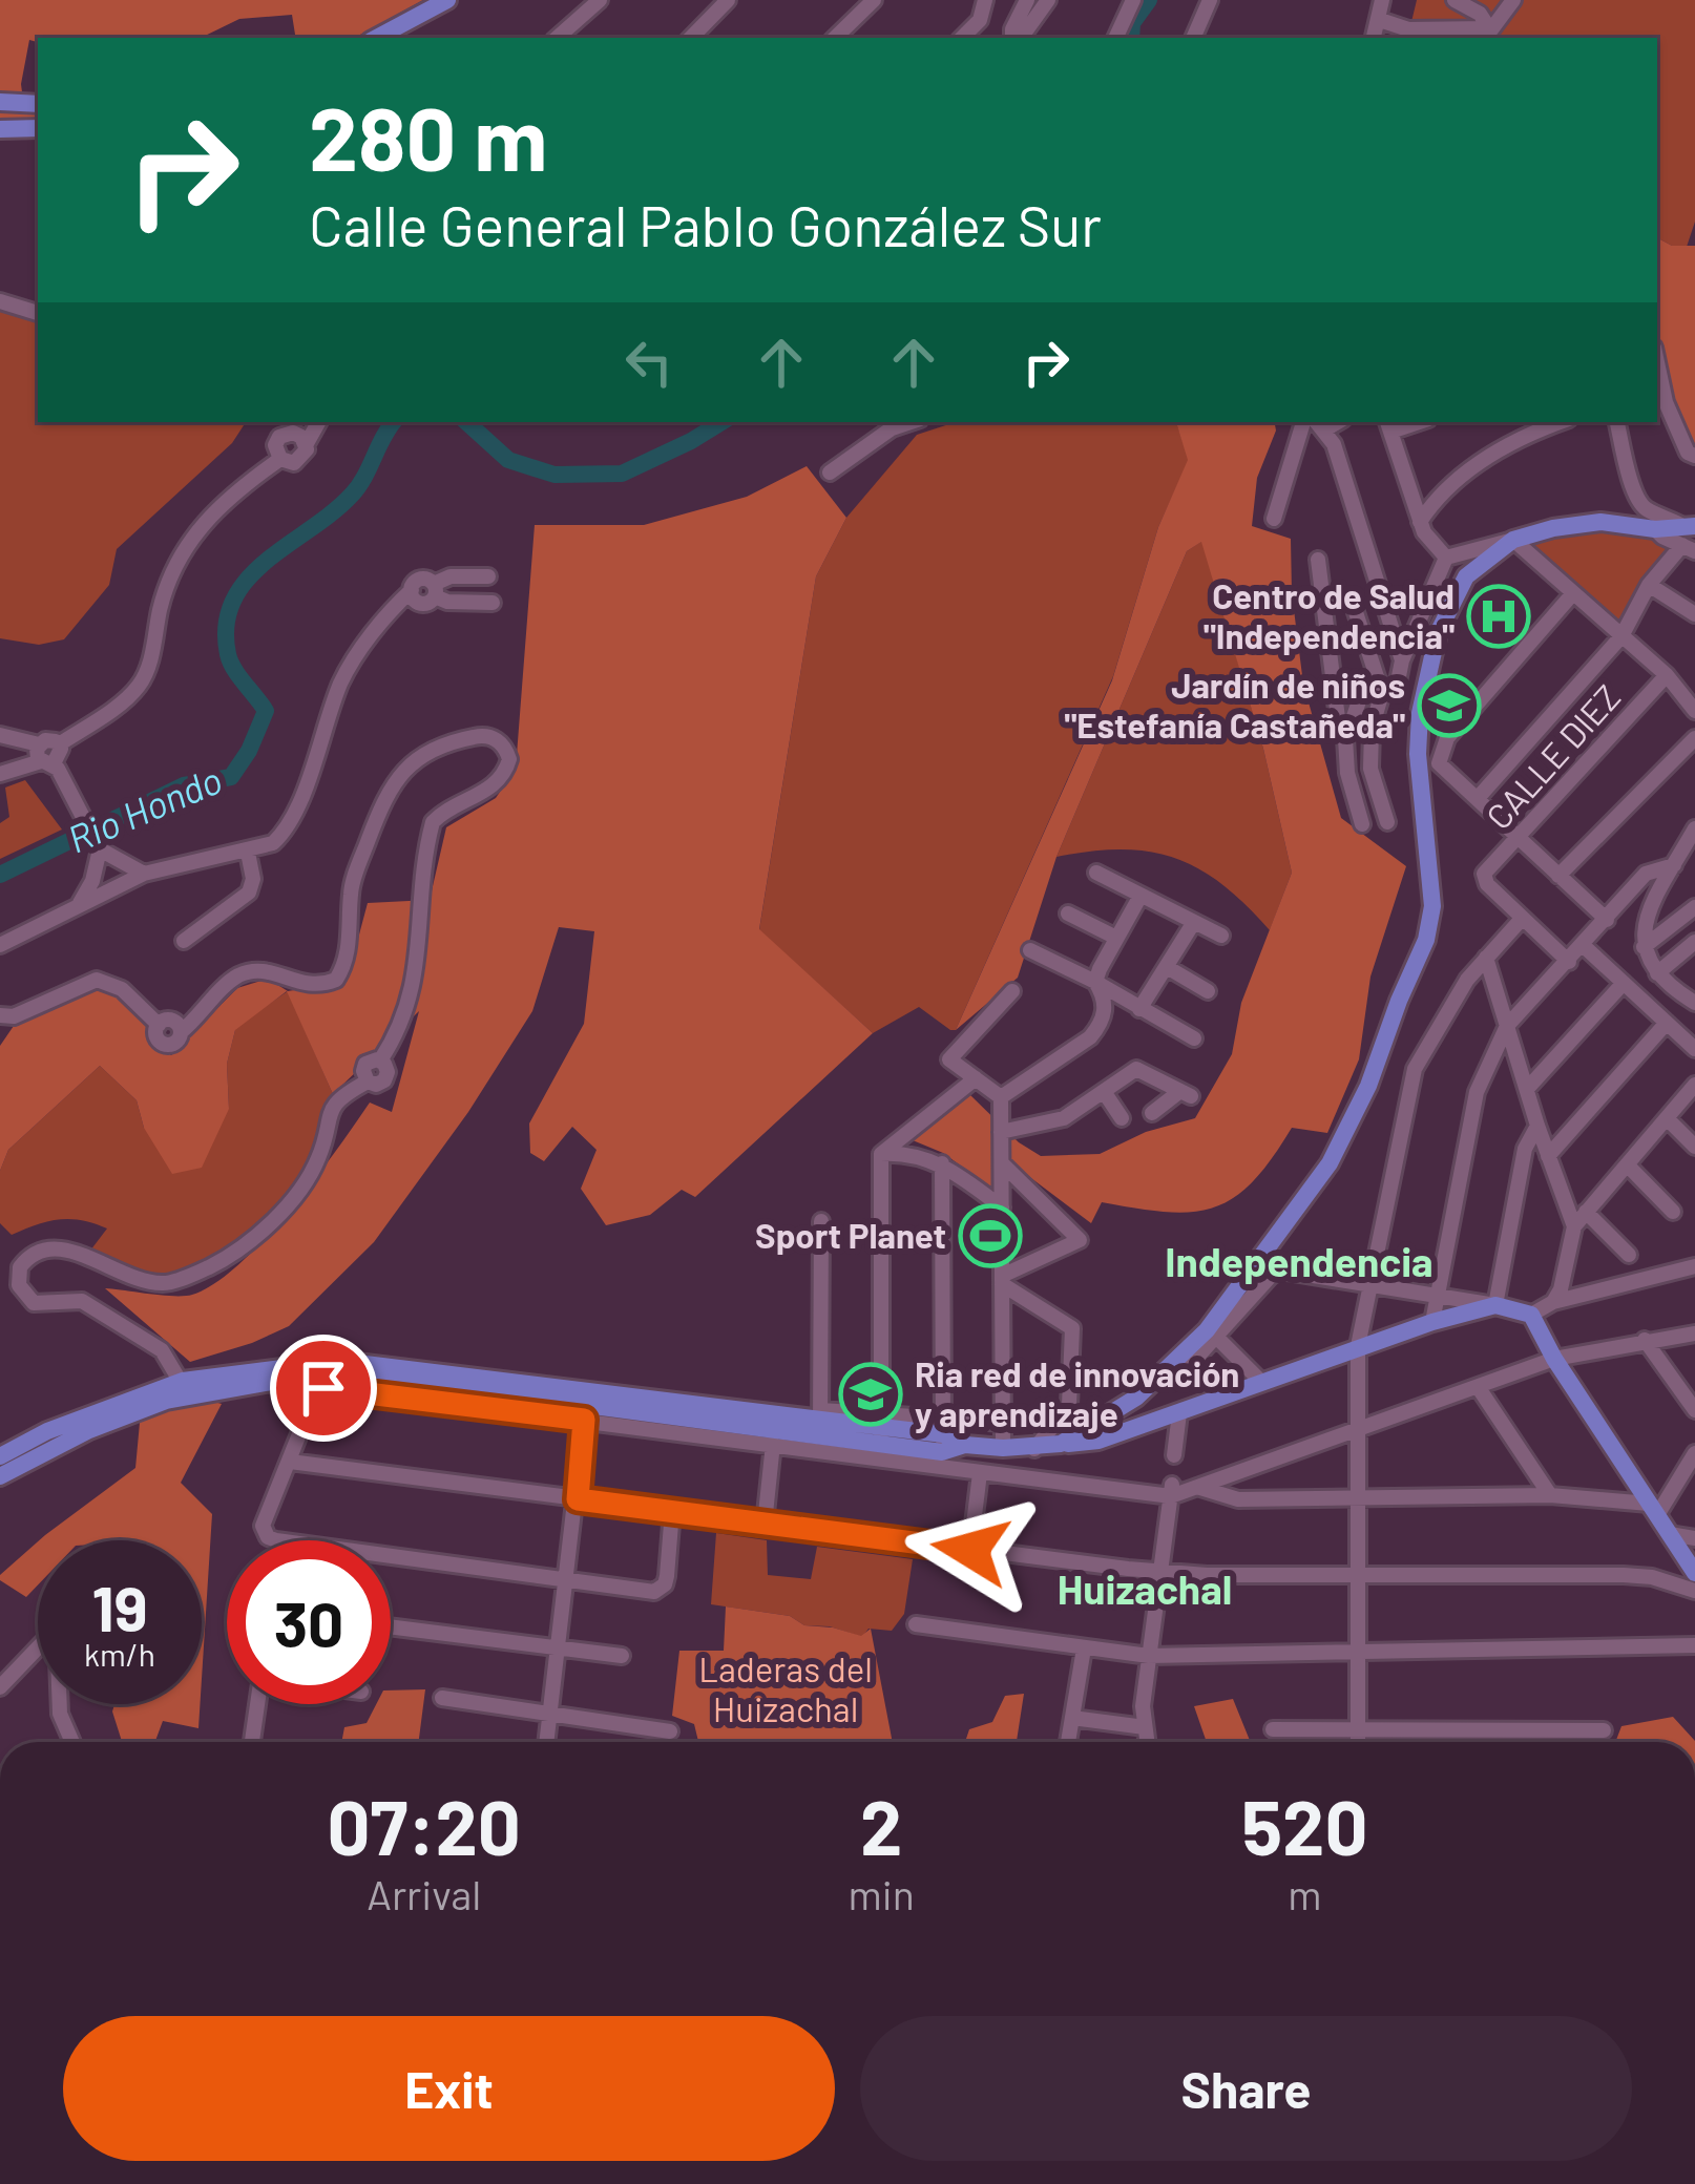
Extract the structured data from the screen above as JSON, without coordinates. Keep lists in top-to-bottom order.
{
  "streets": {
    "street": ["CALLE DIEZ"]
  },
  "districts": ["Independencia", "Huizachal"],
  "water": ["Rio Hondo"],
  "parks": ["Laderas del Huizachal"],
  "places": {
    "hospital": ["Centro de Salud \"Independencia\""],
    "school or university": ["Jardín de niños \"Estefanía Castañeda\"", "Ria red de innovación y aprendizaje"],
    "sports": ["Sport Planet"]
  },
  "page": {
    "turn": ["280 m", "Calle General Pablo González Sur"],
    "speed": "19 km/h",
    "limit": "30",
    "eta": [
      "07:20",
      "Arrival",
      "2",
      "min",
      "520",
      "m"
    ],
    "buttons": ["Exit", "Share"]
  }
}
